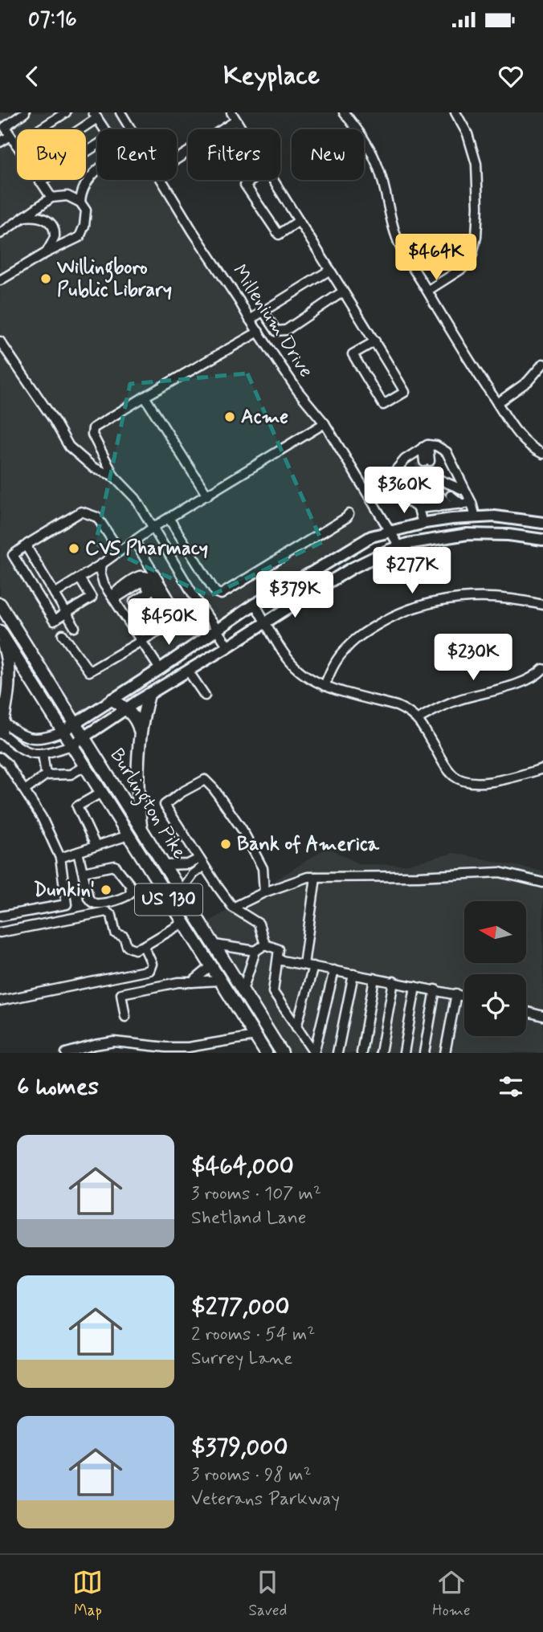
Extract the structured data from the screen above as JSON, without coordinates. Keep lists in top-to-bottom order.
{
  "streets": {
    "highway": ["Burlington Pike", "US 130"],
    "street": ["Millenium Drive"]
  },
  "places": [
    "Willingboro Public Library",
    "Acme",
    "CVS Pharmacy",
    "Bank of America",
    "Dunkin'"
  ],
  "north": "left",
  "page": {
    "status": "07:16",
    "header": "Keyplace",
    "chip": [
      "Buy",
      "Rent",
      "Filters",
      "New"
    ],
    "price": [
      "$464K",
      "$360K",
      "$277K",
      "$379K",
      "$450K",
      "$230K"
    ],
    "heading": "6 homes",
    "list": [
      {
        "name": "$464,000",
        "note": "3 rooms · 107 m² · Shetland Lane"
      },
      {
        "name": "$277,000",
        "note": "2 rooms · 54 m² · Surrey Lane"
      },
      {
        "name": "$379,000",
        "note": "3 rooms · 98 m² · Veterans Parkway"
      }
    ],
    "tabs": ["Map", "Saved", "Home"]
  }
}
